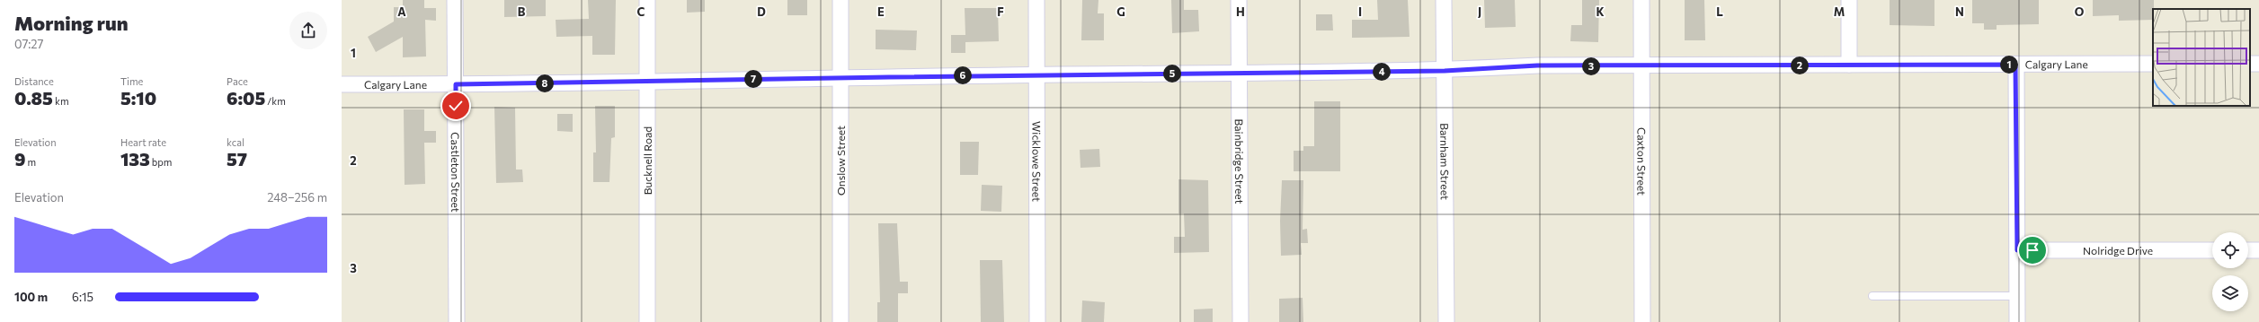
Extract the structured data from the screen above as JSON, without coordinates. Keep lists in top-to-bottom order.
{
  "streets": {
    "street": [
      "Calgary Lane",
      "Bucknell Road",
      "Onslow Street",
      "Wicklowe Street",
      "Bainbridge Street",
      "Barnham Street",
      "Caxton Street",
      "Castleton Street",
      "Nolridge Drive"
    ]
  },
  "crossings": [
    ["Calgary Lane", "Bucknell Road"],
    ["Calgary Lane", "Onslow Street"],
    ["Calgary Lane", "Wicklowe Street"],
    ["Calgary Lane", "Bainbridge Street"],
    ["Calgary Lane", "Barnham Street"],
    ["Calgary Lane", "Caxton Street"],
    ["Calgary Lane", "Castleton Street"]
  ],
  "page": {
    "heading": ["Morning run", "07:27"],
    "pins": [
      "1",
      "2",
      "3",
      "4",
      "5",
      "6",
      "7",
      "8"
    ],
    "stats": [
      ["Distance", "0.85 km"],
      ["Time", "5:10"],
      ["Pace", "6:05 /km"],
      ["Elevation", "9 m"],
      ["Heart rate", "133 bpm"],
      ["kcal", "57"]
    ],
    "chart": ["Elevation", "248–256 m"],
    "list": [
      {
        "name": "100 m",
        "note": "6:15"
      }
    ]
  },
  "grid": {
    "columns": [
      "A",
      "B",
      "C",
      "D",
      "E",
      "F",
      "G",
      "H",
      "I",
      "J",
      "K",
      "L",
      "M",
      "N",
      "O"
    ],
    "rows": ["1", "2", "3"]
  }
}
